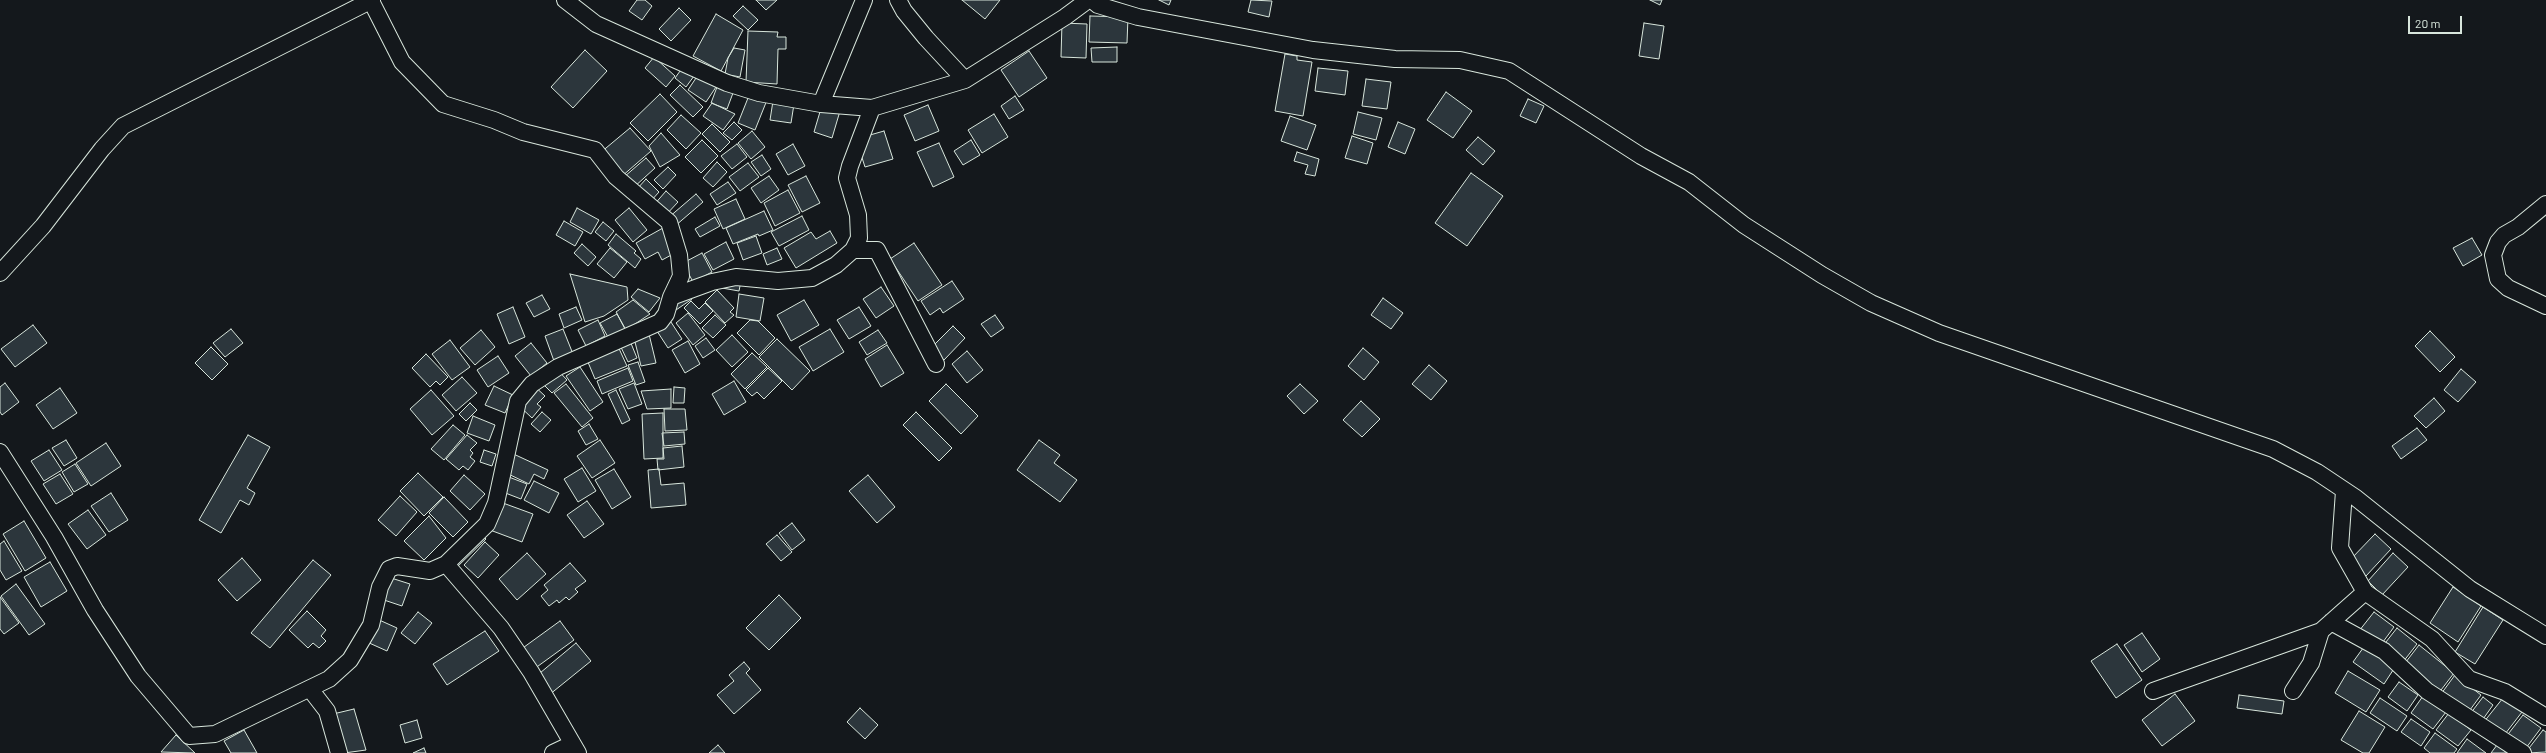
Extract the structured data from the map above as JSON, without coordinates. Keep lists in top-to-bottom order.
{
  "scale_bar": "20 m"
}
